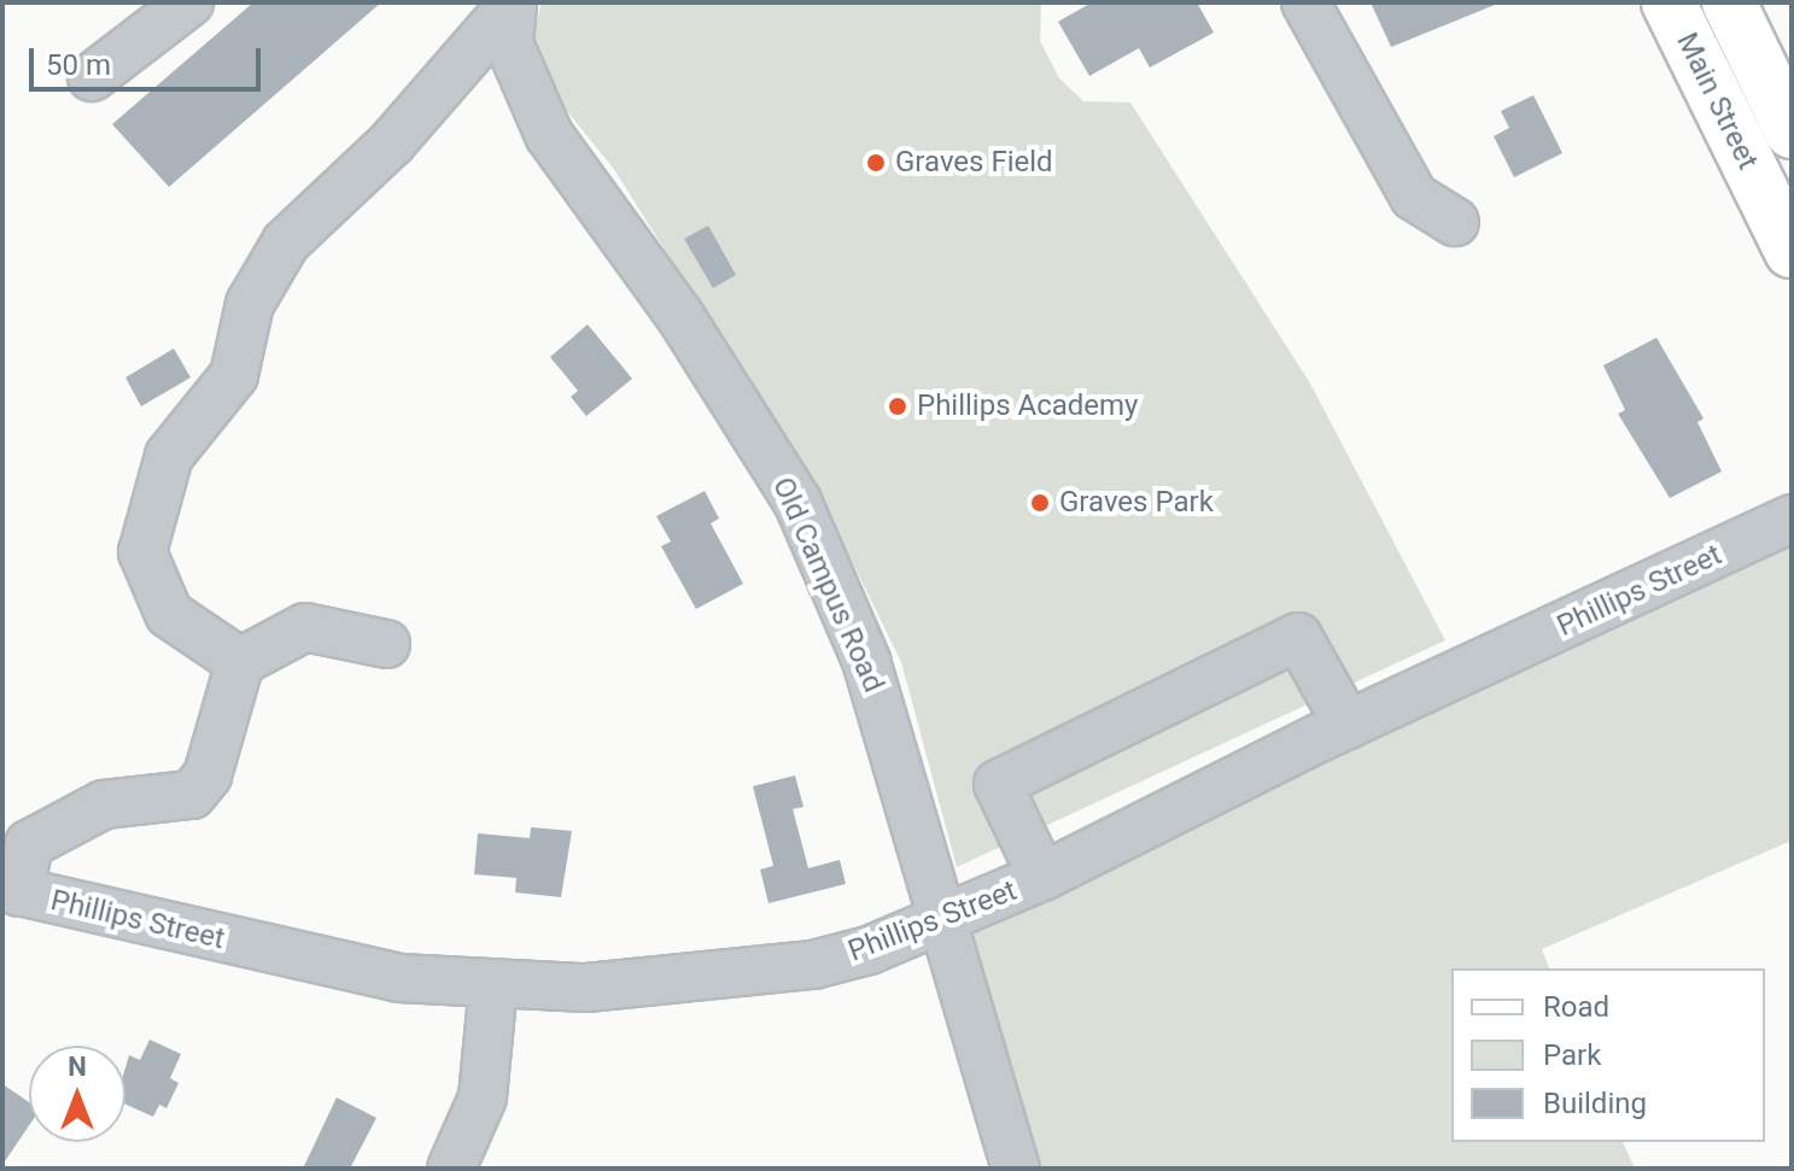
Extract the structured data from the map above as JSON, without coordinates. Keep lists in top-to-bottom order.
{
  "streets": {
    "main road": ["Main Street"],
    "street": ["Old Campus Road", "Phillips Street"]
  },
  "crossings": [
    ["Old Campus Road", "Phillips Street"]
  ],
  "places": ["Graves Field", "Phillips Academy", "Graves Park"],
  "legend": ["Road", "Park", "Building"],
  "scale_bar": "50 m",
  "north": "top"
}
